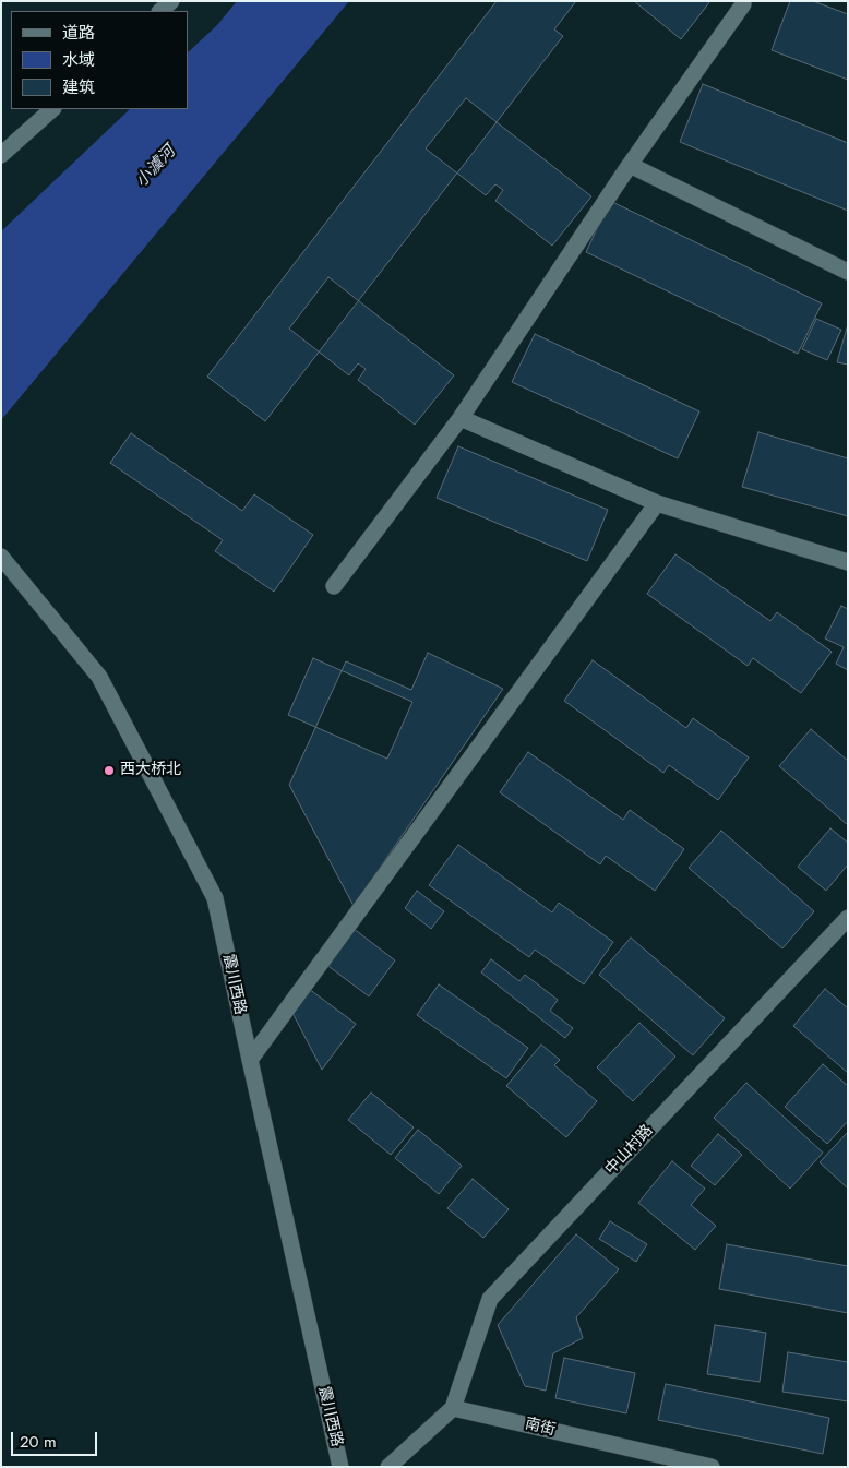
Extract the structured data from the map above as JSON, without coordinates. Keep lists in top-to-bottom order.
{
  "streets": {
    "street": ["震川西路", "中山村路", "南街"]
  },
  "crossings": [
    ["中山村路", "南街"]
  ],
  "water": ["小澞河"],
  "places": ["西大桥北"],
  "legend": ["道路", "水域", "建筑"],
  "scale_bar": "20 m"
}
